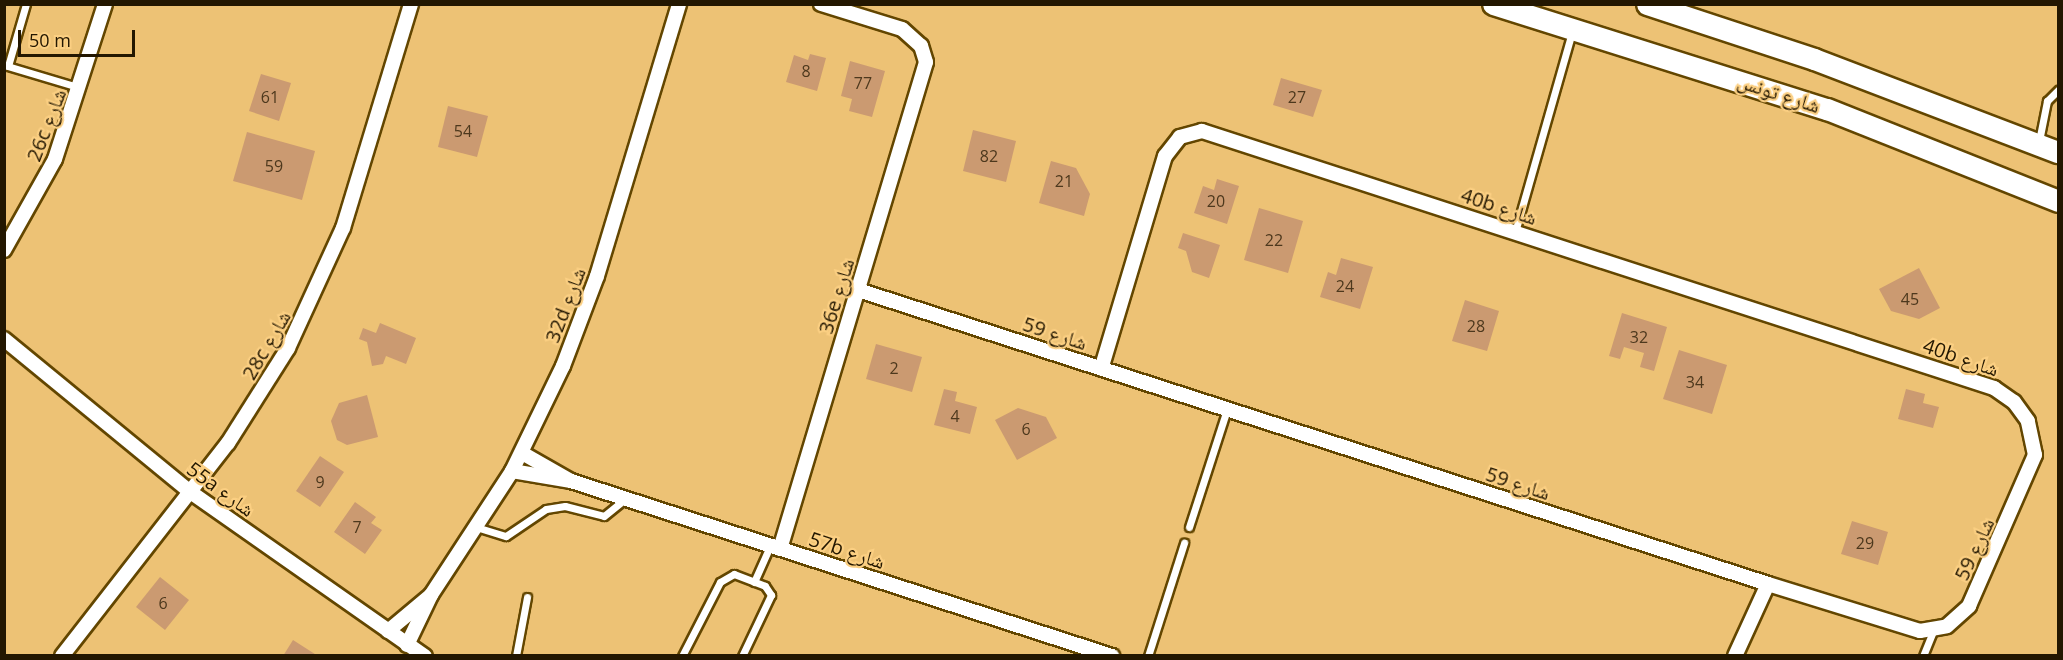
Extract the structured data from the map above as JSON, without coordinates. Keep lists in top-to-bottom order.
{
  "streets": {
    "main road": ["شارع تونس"],
    "street": [
      "26c شارع",
      "40b شارع",
      "36e شارع",
      "32d شارع",
      "شارع 59",
      "28c شارع",
      "55a شارع",
      "57b شارع"
    ]
  },
  "crossings": [
    ["40b شارع", "شارع 59"],
    ["36e شارع", "شارع 59"],
    ["36e شارع", "57b شارع"],
    ["32d شارع", "55a شارع"],
    ["32d شارع", "57b شارع"],
    ["28c شارع", "55a شارع"]
  ],
  "house_numbers": [
    "8",
    "77",
    "61",
    "27",
    "54",
    "82",
    "59",
    "21",
    "20",
    "22",
    "24",
    "45",
    "28",
    "32",
    "2",
    "34",
    "4",
    "6",
    "9",
    "7",
    "29",
    "6"
  ],
  "scale_bar": "50 m"
}
